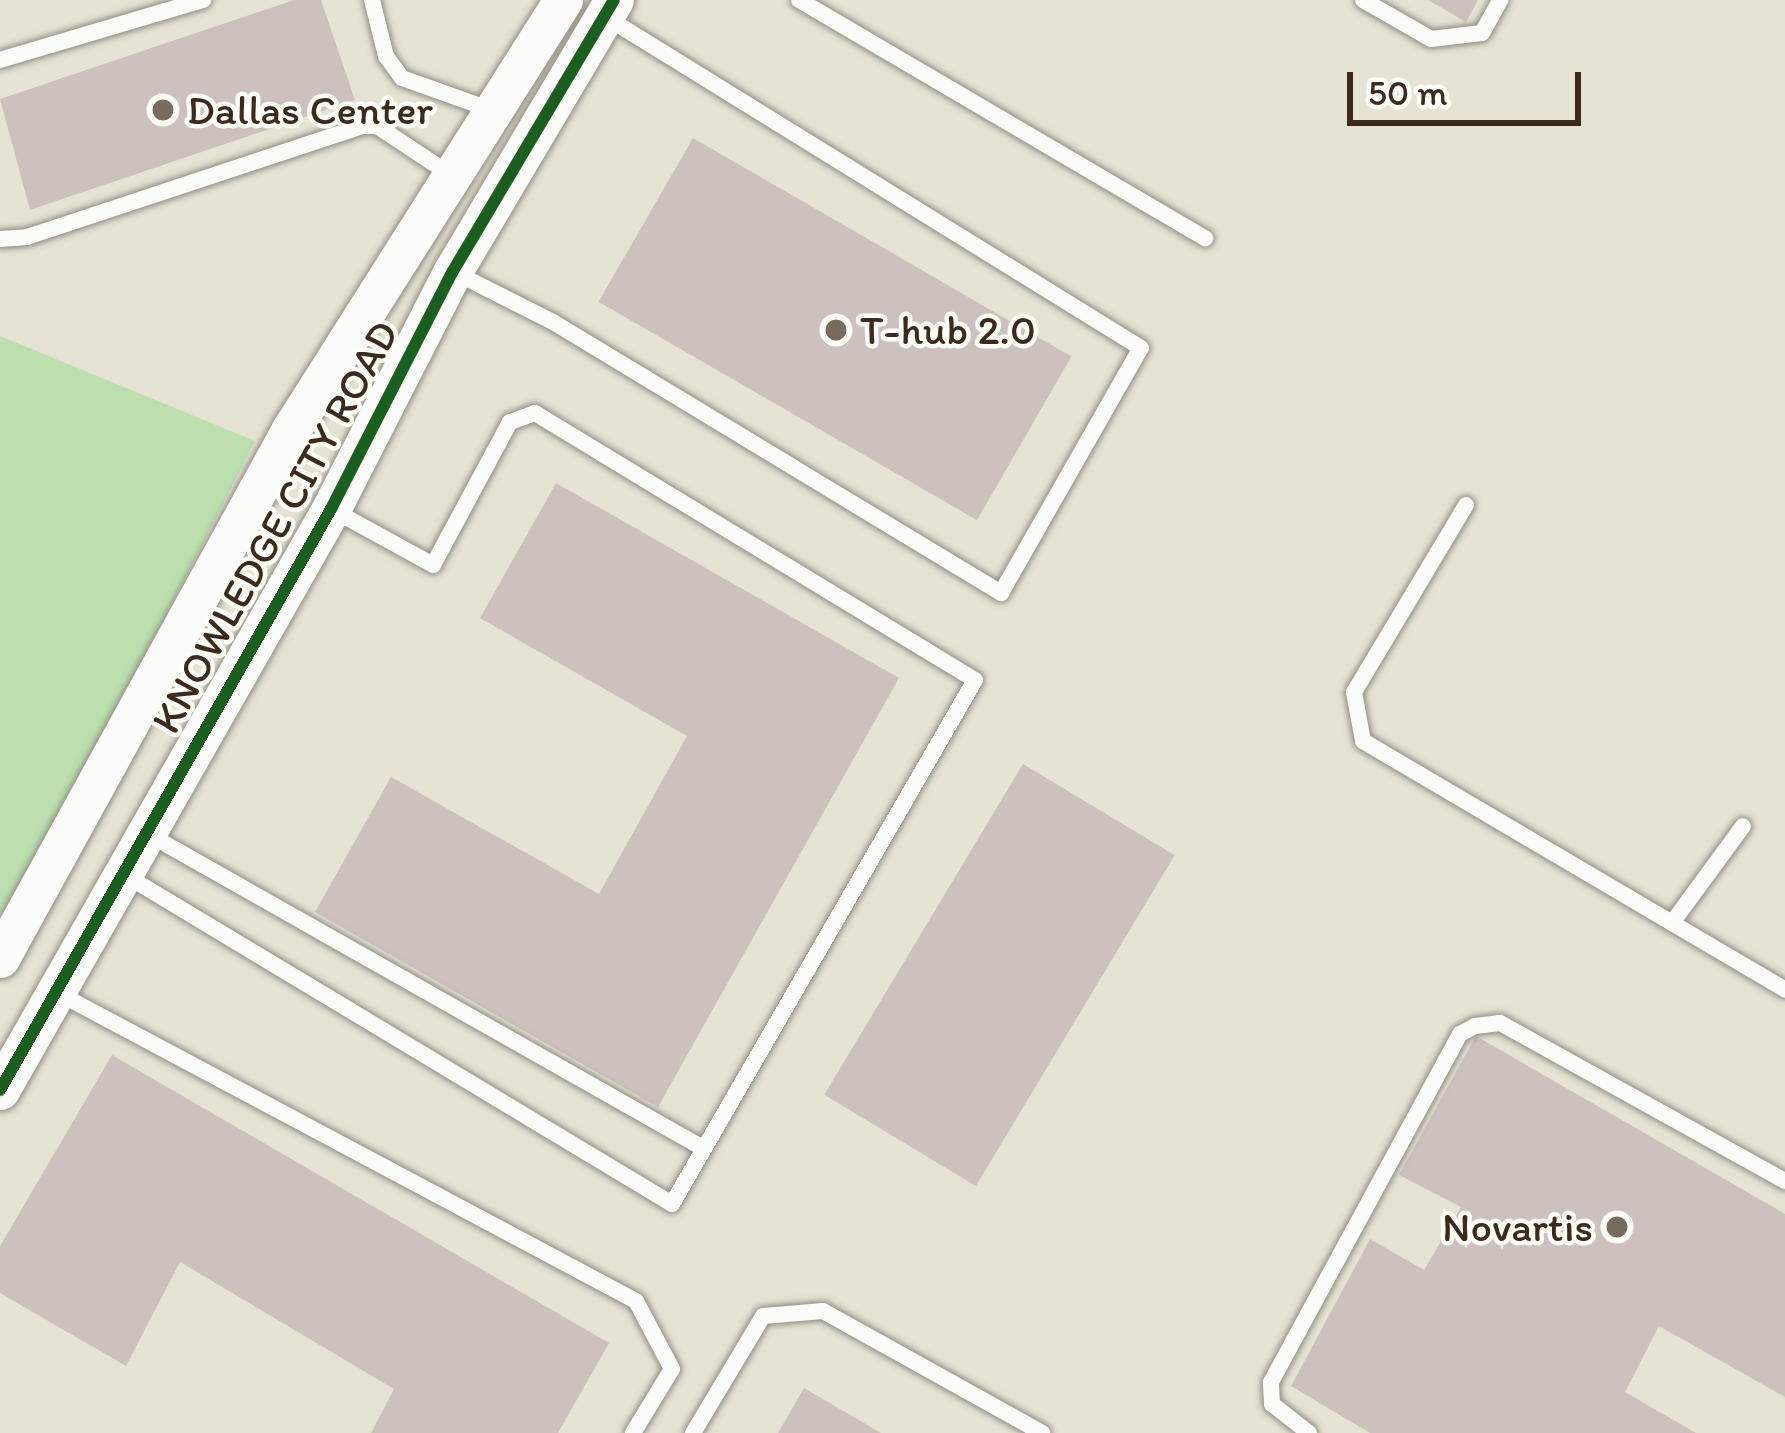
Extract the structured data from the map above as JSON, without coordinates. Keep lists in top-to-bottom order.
{
  "streets": {
    "street": ["KNOWLEDGE CITY ROAD"]
  },
  "places": ["Dallas Center", "T-hub 2.0", "Novartis"],
  "scale_bar": "50 m"
}
